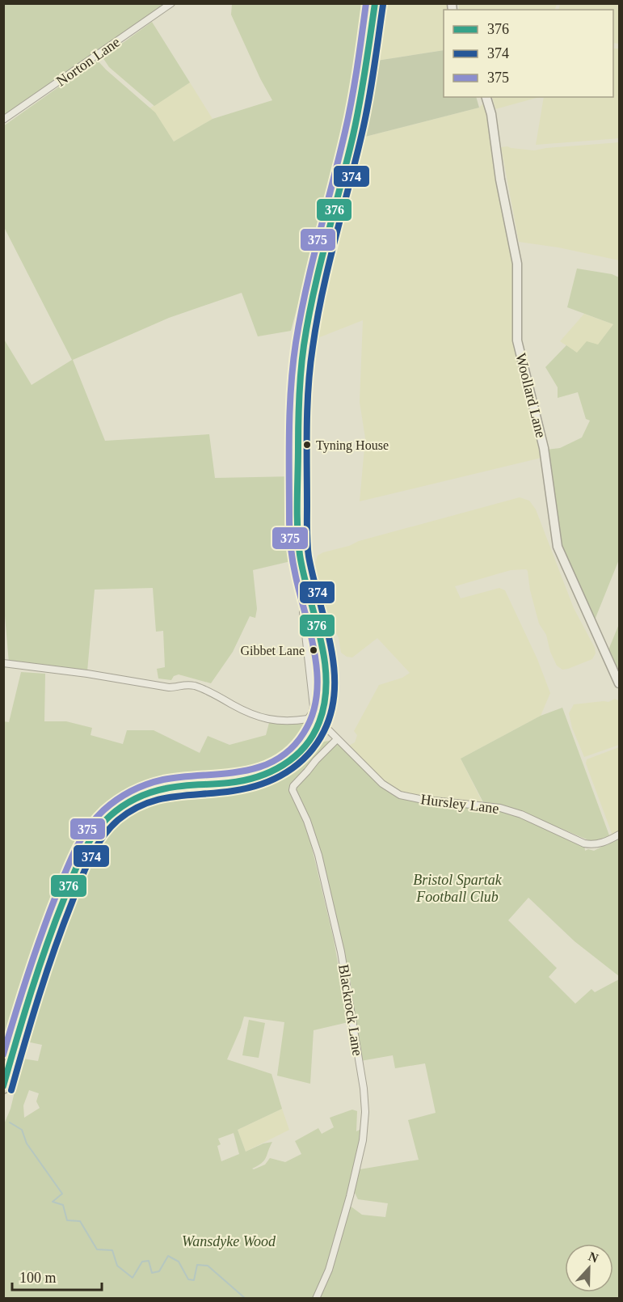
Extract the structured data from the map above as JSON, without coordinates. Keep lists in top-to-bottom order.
{
  "streets": {
    "street": [
      "Norton Lane",
      "Woollard Lane",
      "Hursley Lane",
      "Blackrock Lane"
    ]
  },
  "crossings": [
    ["Hursley Lane", "Blackrock Lane"]
  ],
  "parks": ["Bristol Spartak Football Club", "Wansdyke Wood"],
  "places": ["Tyning House", "Gibbet Lane"],
  "lines": ["transit line 376", "transit line 375", "transit line 374"],
  "legend": ["376", "374", "375"],
  "scale_bar": "100 m",
  "north": "top"
}
